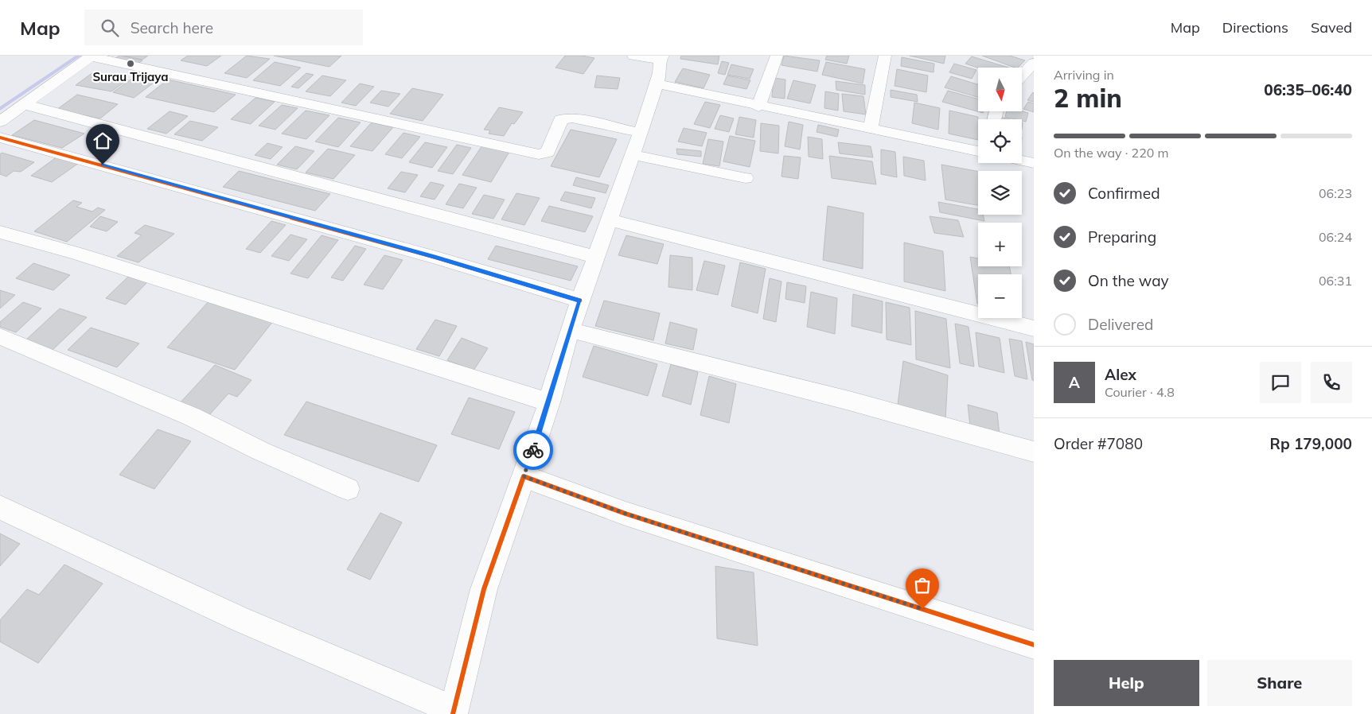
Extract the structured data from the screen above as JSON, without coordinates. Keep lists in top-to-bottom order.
{
  "places": ["Surau Trijaya"],
  "north": "bottom",
  "page": {
    "header": "Map",
    "search": "Search here",
    "nav": ["Map", "Directions", "Saved"],
    "heading": ["2 min", "Arriving in", "06:35–06:40"],
    "panel": [
      "Alex",
      "Courier · 4.8",
      "Order #7080",
      "Rp 179,000"
    ],
    "map_buttons": ["+", "−"],
    "bar": "On the way · 220 m",
    "list": [
      ["Confirmed", "06:23"],
      ["Preparing", "06:24"],
      ["On the way", "06:31"],
      "Delivered"
    ],
    "round": "A",
    "buttons": ["Help", "Share"]
  }
}
